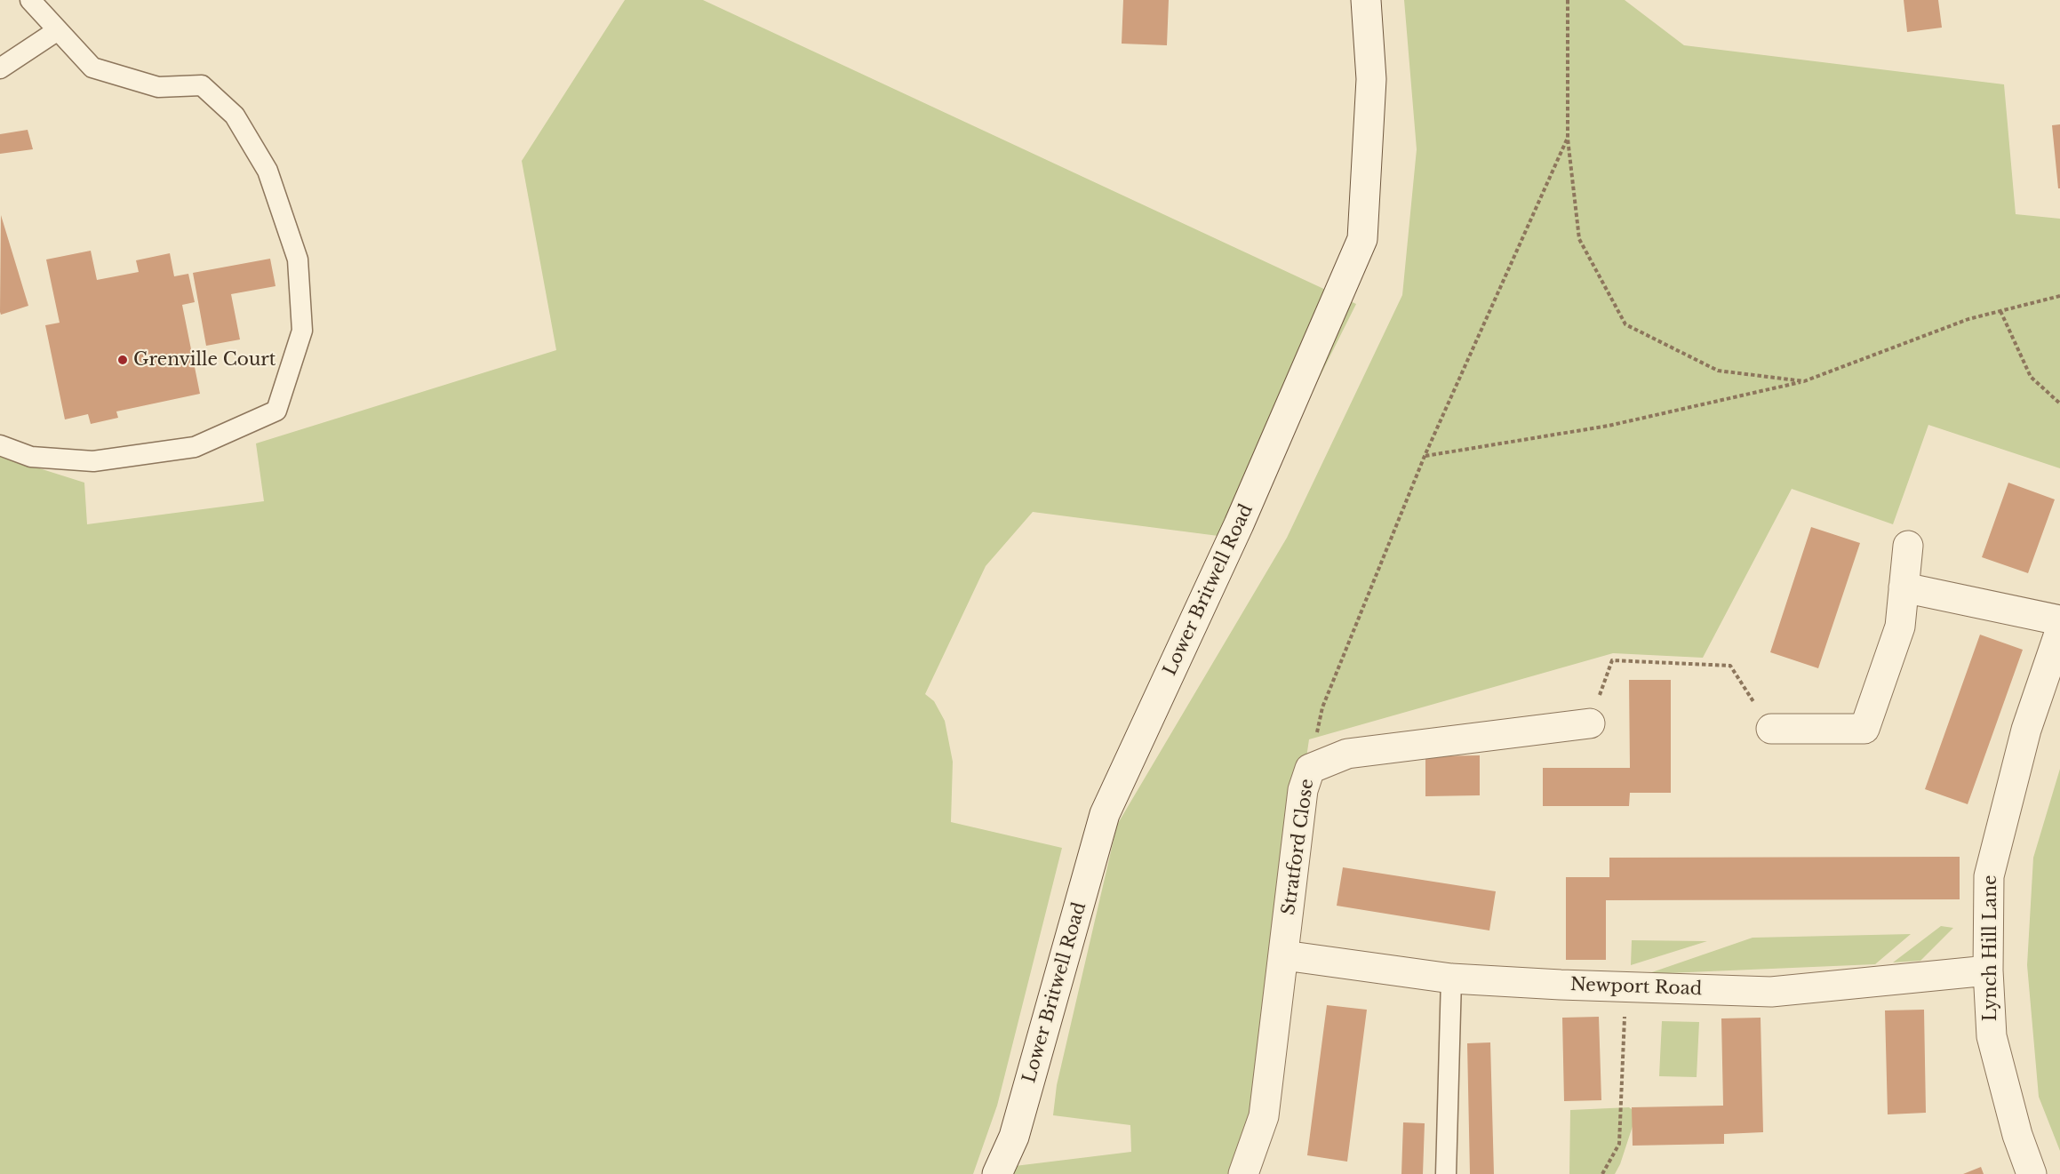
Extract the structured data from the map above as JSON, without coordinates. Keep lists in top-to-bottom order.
{
  "streets": {
    "street": [
      "Lower Britwell Road",
      "Stratford Close",
      "Lynch Hill Lane",
      "Newport Road"
    ]
  },
  "crossings": [
    ["Stratford Close", "Newport Road"],
    ["Lynch Hill Lane", "Newport Road"]
  ],
  "places": ["Grenville Court"]
}
